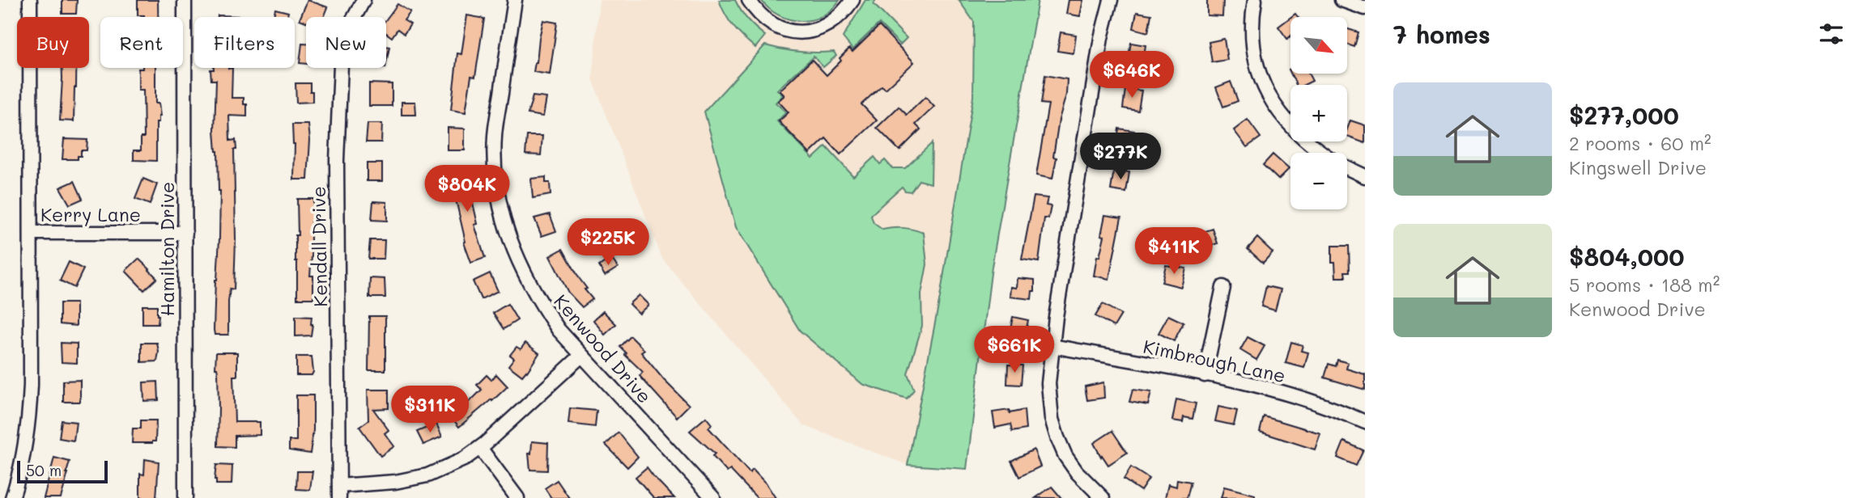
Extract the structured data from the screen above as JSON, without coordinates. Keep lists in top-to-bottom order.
{
  "streets": {
    "street": [
      "Kerry Lane",
      "Kendall Drive",
      "Hamilton Drive",
      "Kenwood Drive",
      "Kimbrough Lane"
    ]
  },
  "crossings": [
    ["Kerry Lane", "Hamilton Drive"]
  ],
  "scale_bar": "50 m",
  "north": "bottom right",
  "page": {
    "heading": "7 homes",
    "map_buttons": ["+", "−"],
    "chip": [
      "Buy",
      "Rent",
      "Filters",
      "New"
    ],
    "price": [
      "$646K",
      "$277K",
      "$804K",
      "$225K",
      "$411K",
      "$661K",
      "$311K"
    ],
    "list": [
      {
        "name": "$277,000",
        "note": "2 rooms · 60 m² · Kingswell Drive"
      },
      {
        "name": "$804,000",
        "note": "5 rooms · 188 m² · Kenwood Drive"
      }
    ],
    "scale": "50 m"
  }
}
